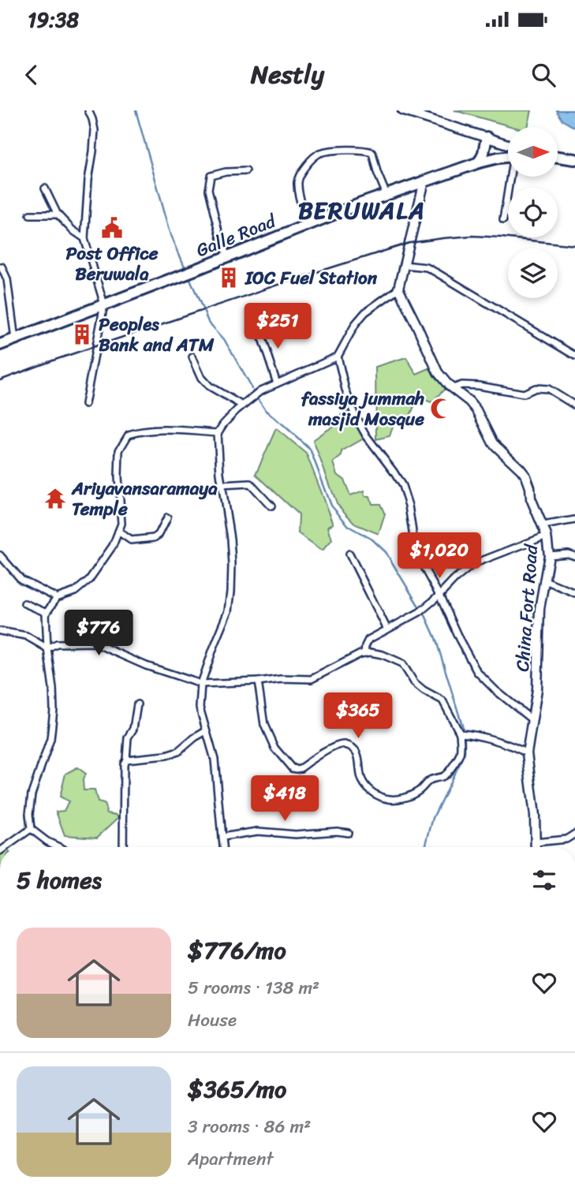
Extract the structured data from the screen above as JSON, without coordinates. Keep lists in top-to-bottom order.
{
  "streets": {
    "highway": ["Galle Road"],
    "street": ["China Fort Road"]
  },
  "districts": ["BERUWALA"],
  "places": {
    "public building": ["Post Office Beruwala"],
    "building": ["IOC Fuel Station", "Peoples Bank and ATM"],
    "mosque": ["fassiya jummah masjid Mosque"],
    "temple": ["Ariyavansaramaya Temple"]
  },
  "north": "right",
  "page": {
    "status": "19:38",
    "header": "Nestly",
    "price": [
      "$251",
      "$1,020",
      "$776",
      "$365",
      "$418"
    ],
    "heading": "5 homes",
    "list": [
      {
        "name": "$776/mo",
        "note": "5 rooms · 138 m² · House"
      },
      {
        "name": "$365/mo",
        "note": "3 rooms · 86 m² · Apartment"
      }
    ]
  }
}
